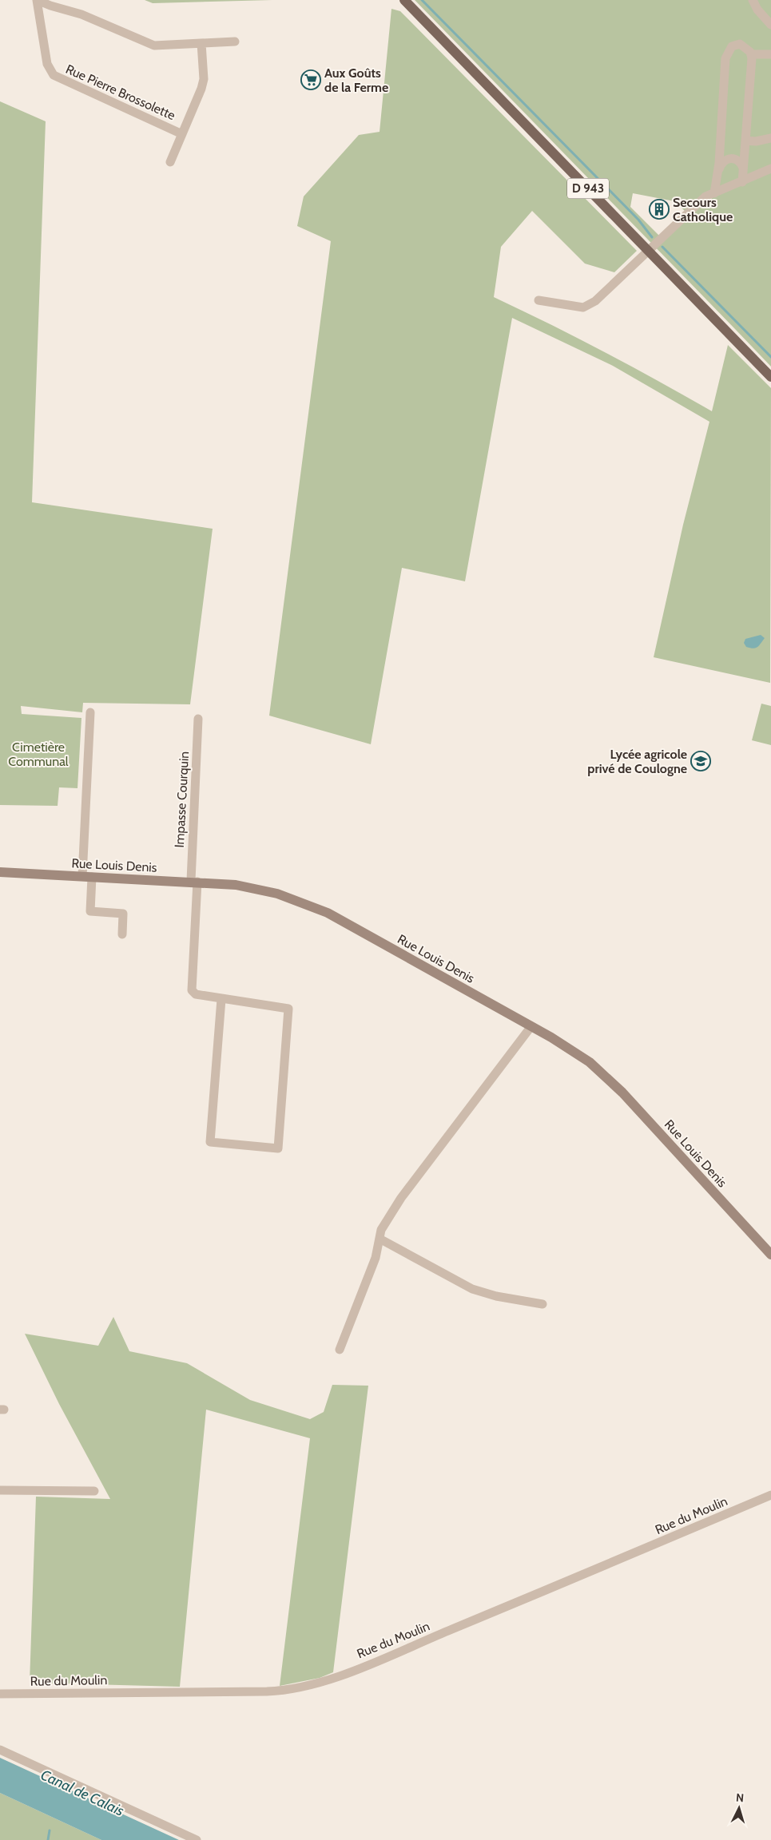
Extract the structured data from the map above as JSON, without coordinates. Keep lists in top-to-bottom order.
{
  "streets": {
    "main road": ["D 943"],
    "street": [
      "Rue Pierre Brossolette",
      "Impasse Courquin",
      "Rue Louis Denis",
      "Rue du Moulin"
    ]
  },
  "crossings": [
    ["Impasse Courquin", "Rue Louis Denis"]
  ],
  "water": ["Canal de Calais"],
  "parks": ["Cimetière Communal"],
  "places": {
    "supermarket": ["Aux Goûts de la Ferme"],
    "building": ["Secours Catholique"],
    "school or university": ["Lycée agricole privé de Coulogne"]
  },
  "north": "top"
}
